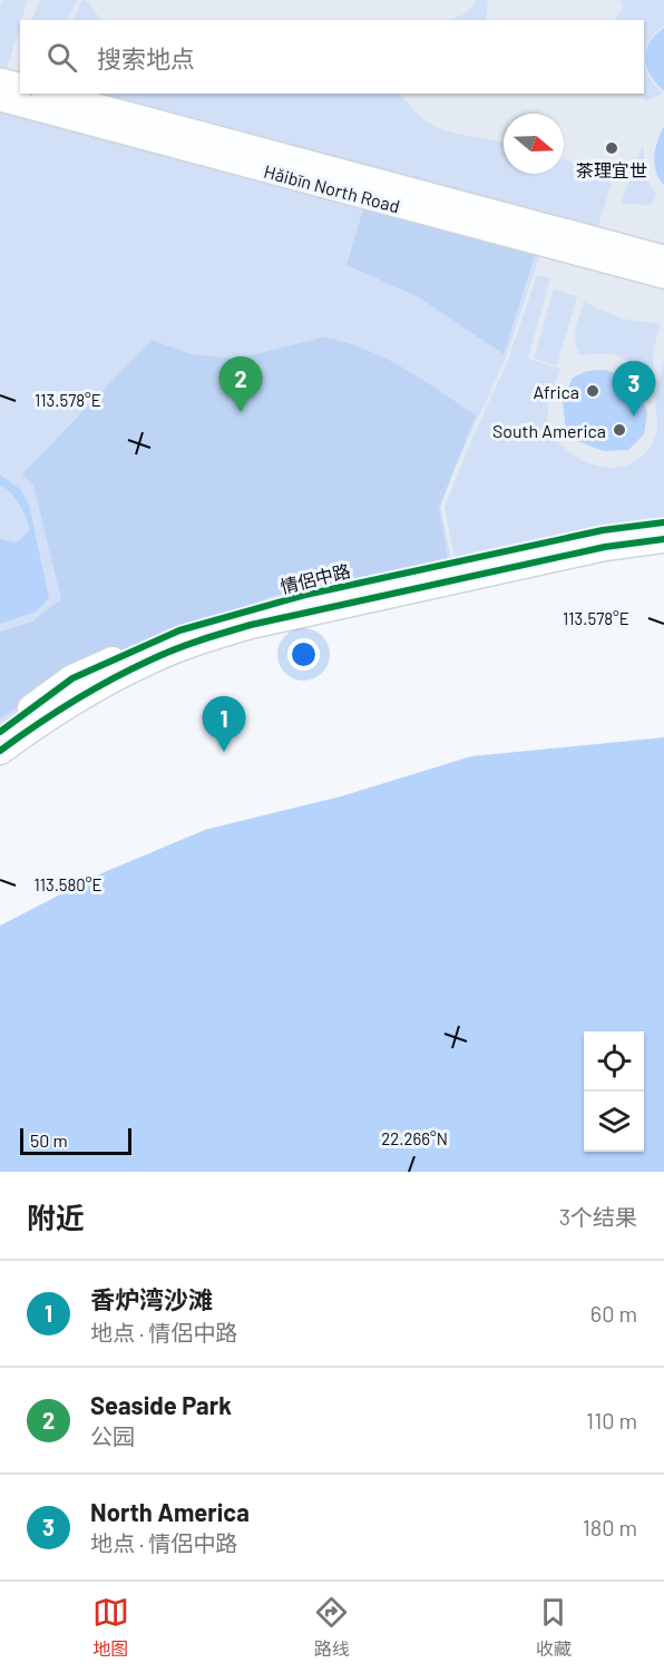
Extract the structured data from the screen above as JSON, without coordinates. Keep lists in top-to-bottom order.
{
  "streets": {
    "highway": ["情侶中路"],
    "main road": ["Hǎibīn North Road"]
  },
  "places": ["茶理宜世", "Africa", "South America"],
  "scale_bar": "50 m",
  "north": "right",
  "page": {
    "search": "搜索地点",
    "pins": ["2", "3", "1"],
    "scale": "50 m",
    "heading": ["附近", "3个结果"],
    "list": [
      {
        "mark": "1",
        "name": "香炉湾沙滩",
        "note": "地点 · 情侶中路",
        "value": "60 m"
      },
      {
        "mark": "2",
        "name": "Seaside Park",
        "note": "公园",
        "value": "110 m"
      },
      {
        "mark": "3",
        "name": "North America",
        "note": "地点 · 情侶中路",
        "value": "180 m"
      }
    ],
    "nav": ["地图", "路线", "收藏"]
  },
  "coordinates": ["113.578°E", "113.580°E", "22.266°N"]
}
